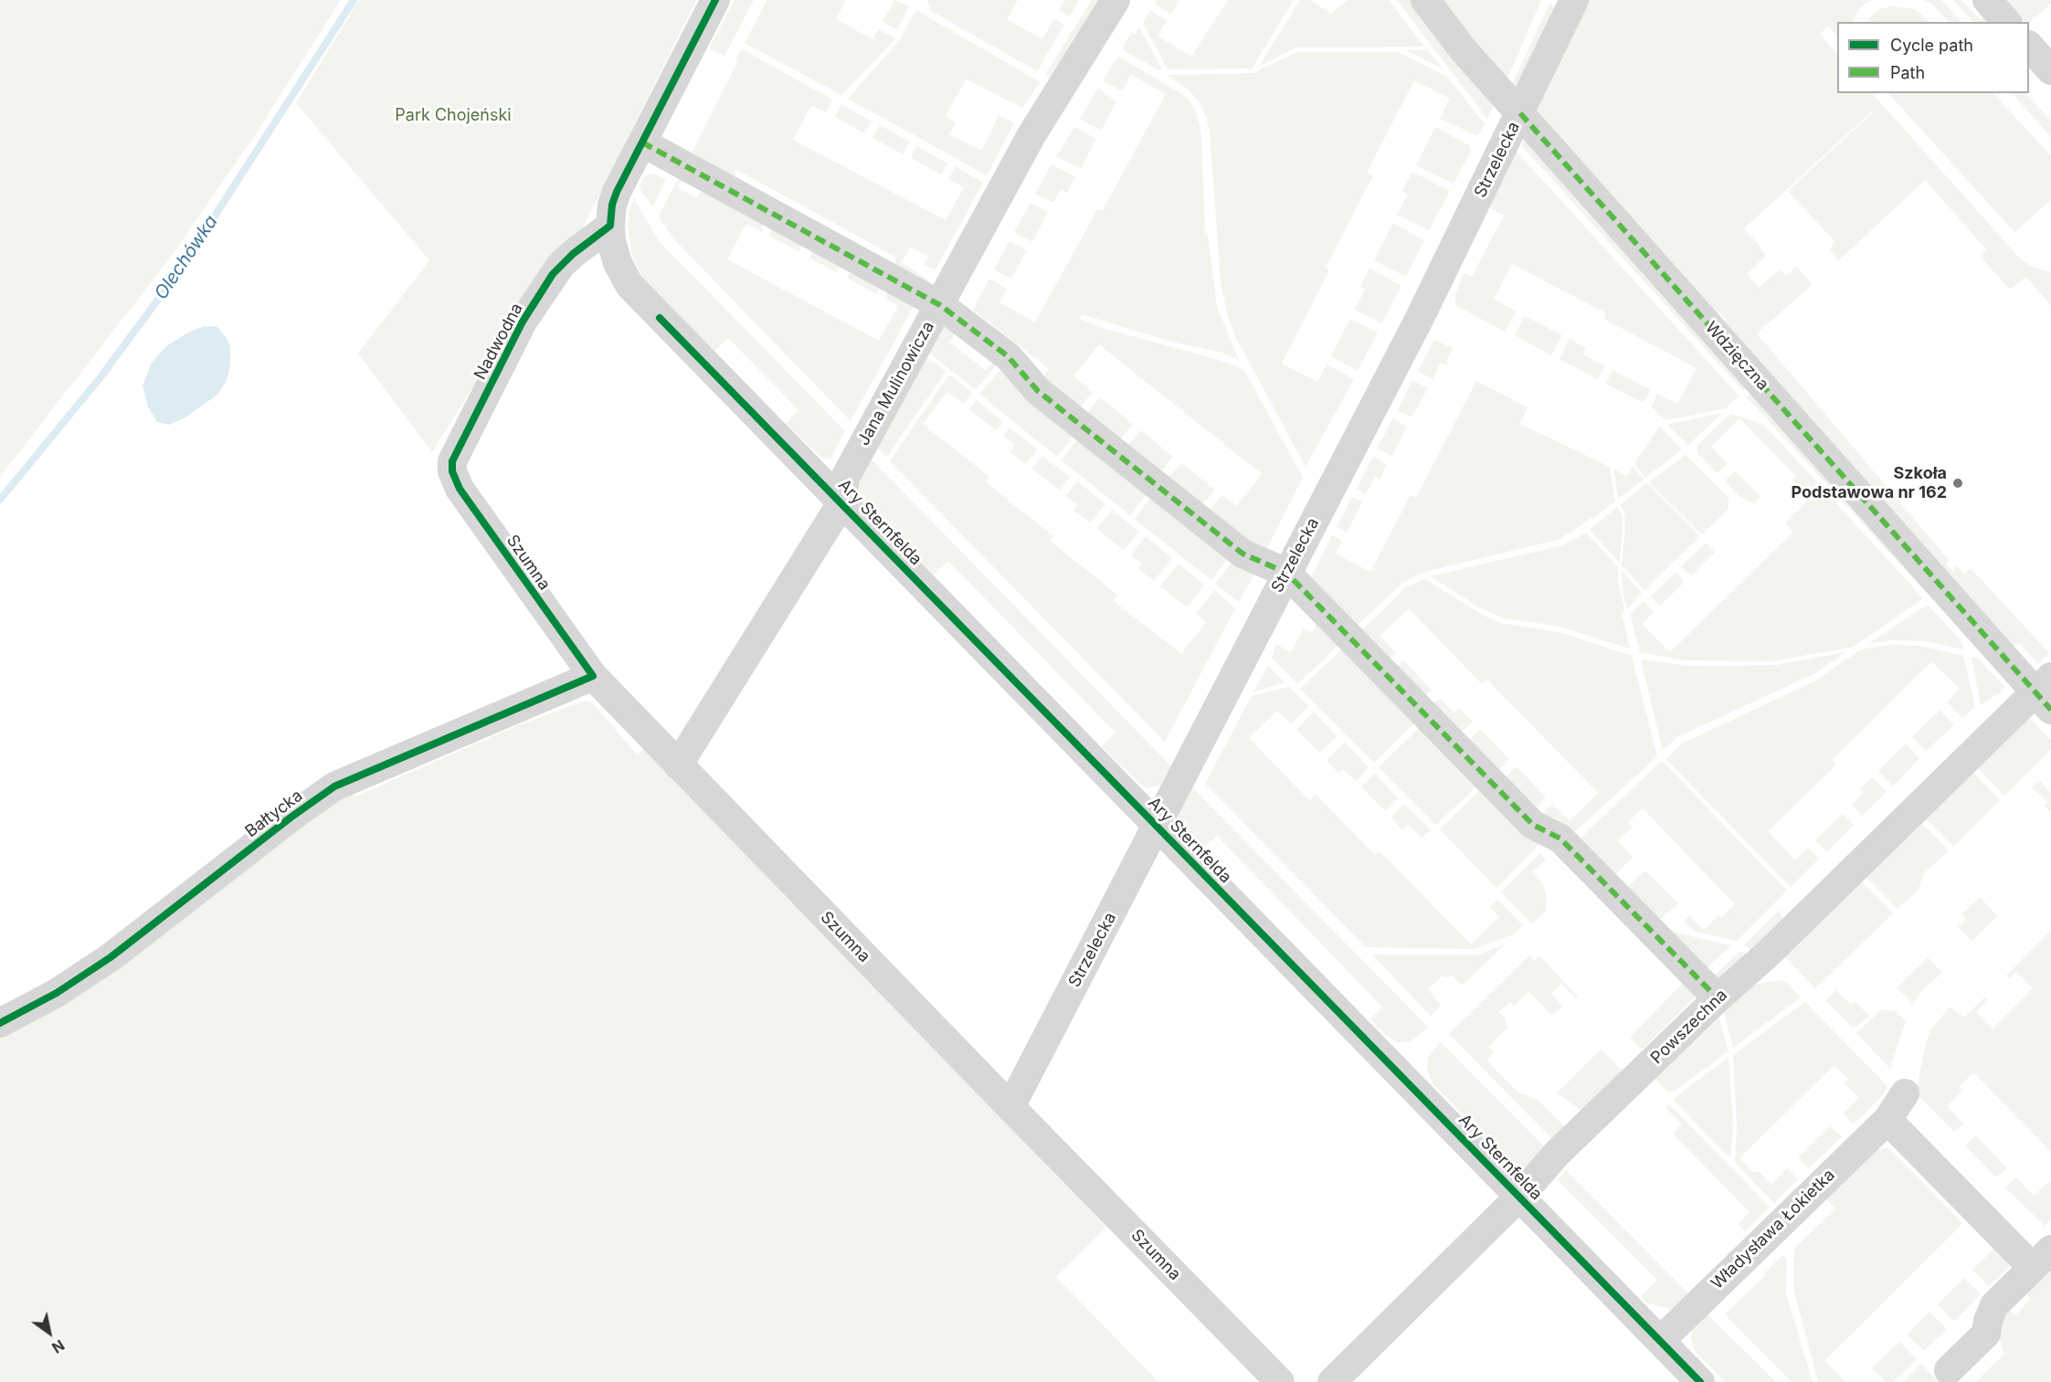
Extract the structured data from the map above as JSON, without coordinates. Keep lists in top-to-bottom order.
{
  "streets": {
    "street": [
      "Strzelecka",
      "Nadwodna",
      "Wdzięczna",
      "Jana Mulinowicza",
      "Ary Sternfelda",
      "Szumna",
      "Bałtycka",
      "Powszechna",
      "Władysława Łokietka"
    ]
  },
  "crossings": [
    ["Strzelecka", "Wdzięczna"],
    ["Strzelecka", "Ary Sternfelda"],
    ["Strzelecka", "Szumna"],
    ["Nadwodna", "Ary Sternfelda"],
    ["Nadwodna", "Szumna"],
    ["Wdzięczna", "Powszechna"],
    ["Jana Mulinowicza", "Ary Sternfelda"],
    ["Jana Mulinowicza", "Szumna"],
    ["Ary Sternfelda", "Powszechna"],
    ["Ary Sternfelda", "Władysława Łokietka"],
    ["Szumna", "Bałtycka"]
  ],
  "water": ["Olechówka"],
  "parks": ["Park Chojeński"],
  "places": ["Szkoła Podstawowa nr 162"],
  "legend": ["Cycle path", "Path"],
  "north": "bottom right"
}
